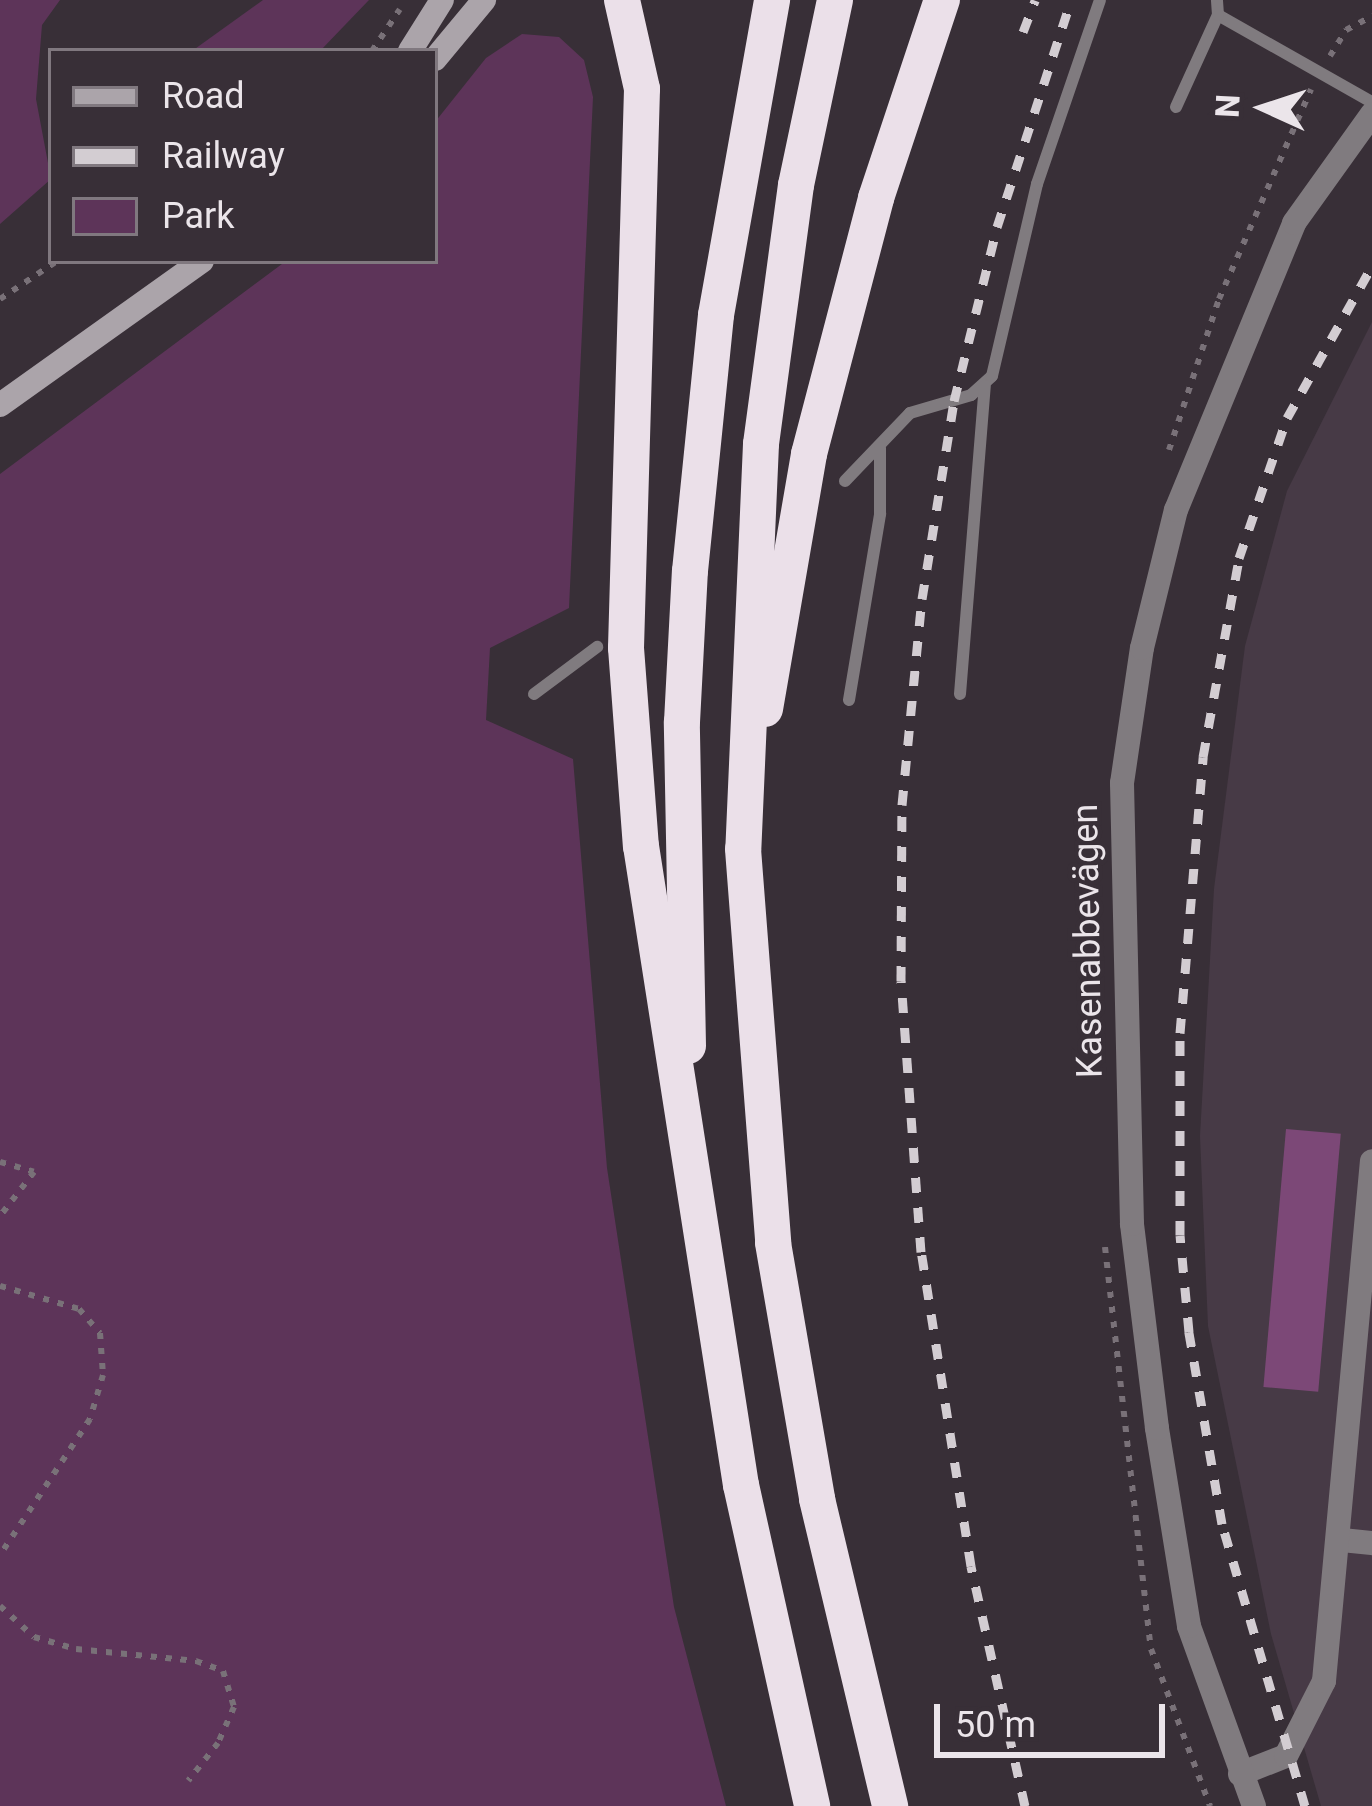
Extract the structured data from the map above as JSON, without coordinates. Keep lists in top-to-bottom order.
{
  "streets": {
    "street": ["Kasenabbevägen"]
  },
  "legend": ["Road", "Railway", "Park"],
  "scale_bar": "50 m",
  "north": "left"
}
